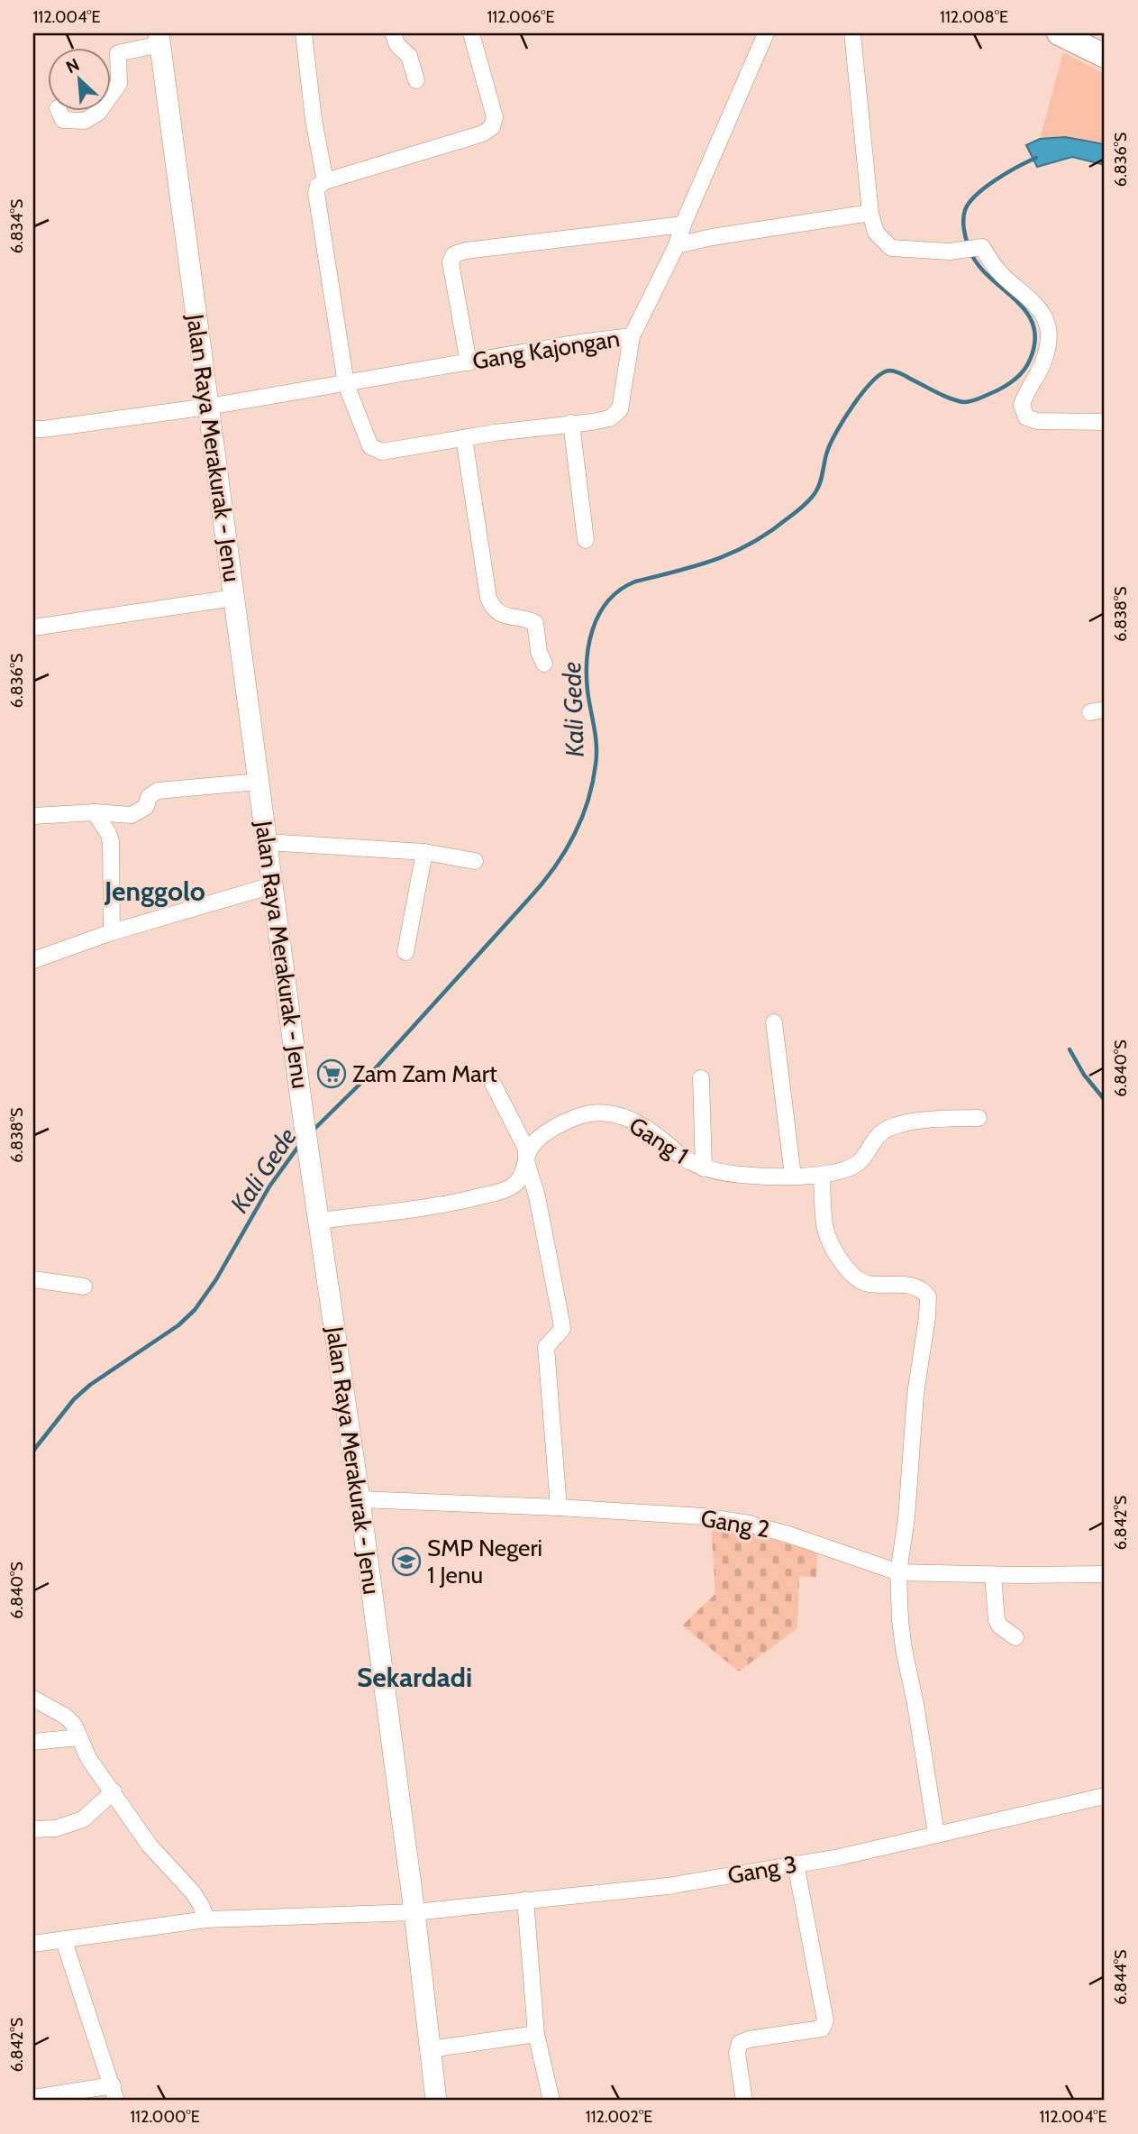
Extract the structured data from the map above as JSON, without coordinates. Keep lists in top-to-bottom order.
{
  "streets": {
    "main road": ["Jalan Raya Merakurak - Jenu"],
    "street": [
      "Gang Kajongan",
      "Gang 1",
      "Gang 2",
      "Gang 3"
    ]
  },
  "crossings": [
    ["Gang Kajongan", "Jalan Raya Merakurak - Jenu"],
    ["Jalan Raya Merakurak - Jenu", "Gang 1"],
    ["Jalan Raya Merakurak - Jenu", "Gang 2"],
    ["Jalan Raya Merakurak - Jenu", "Gang 3"]
  ],
  "districts": ["Jenggolo", "Sekardadi"],
  "water": ["Kali Gede"],
  "places": {
    "supermarket": ["Zam Zam Mart"],
    "school or university": ["SMP Negeri 1 Jenu"]
  },
  "north": "top left",
  "coordinates": [
    "112.004°E",
    "112.006°E",
    "112.008°E",
    "6.836°S",
    "6.834°S",
    "6.838°S",
    "6.840°S",
    "6.842°S",
    "6.844°S",
    "112.000°E",
    "112.002°E"
  ]
}
